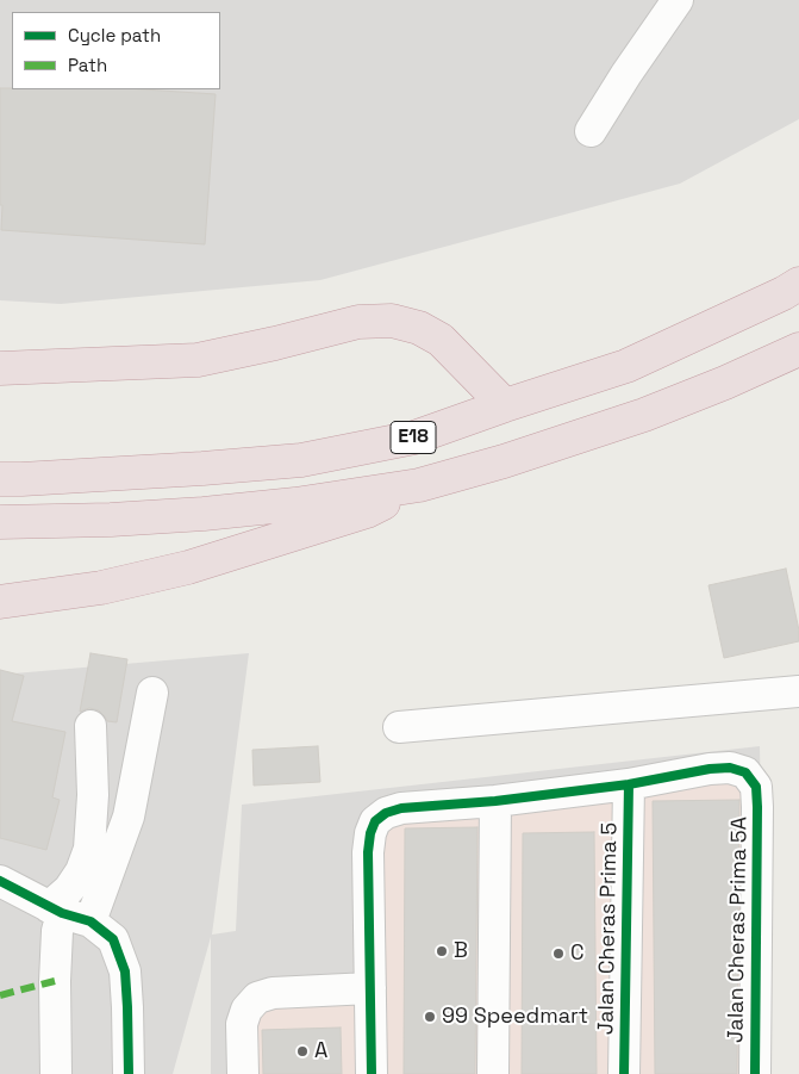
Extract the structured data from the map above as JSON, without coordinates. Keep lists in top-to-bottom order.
{
  "streets": {
    "highway": ["E18"],
    "street": ["Jalan Cheras Prima 5", "Jalan Cheras Prima 5A"]
  },
  "crossings": [
    ["Jalan Cheras Prima 5", "Jalan Cheras Prima 5A"]
  ],
  "places": [
    "B",
    "C",
    "99 Speedmart",
    "A"
  ],
  "legend": ["Cycle path", "Path"]
}
